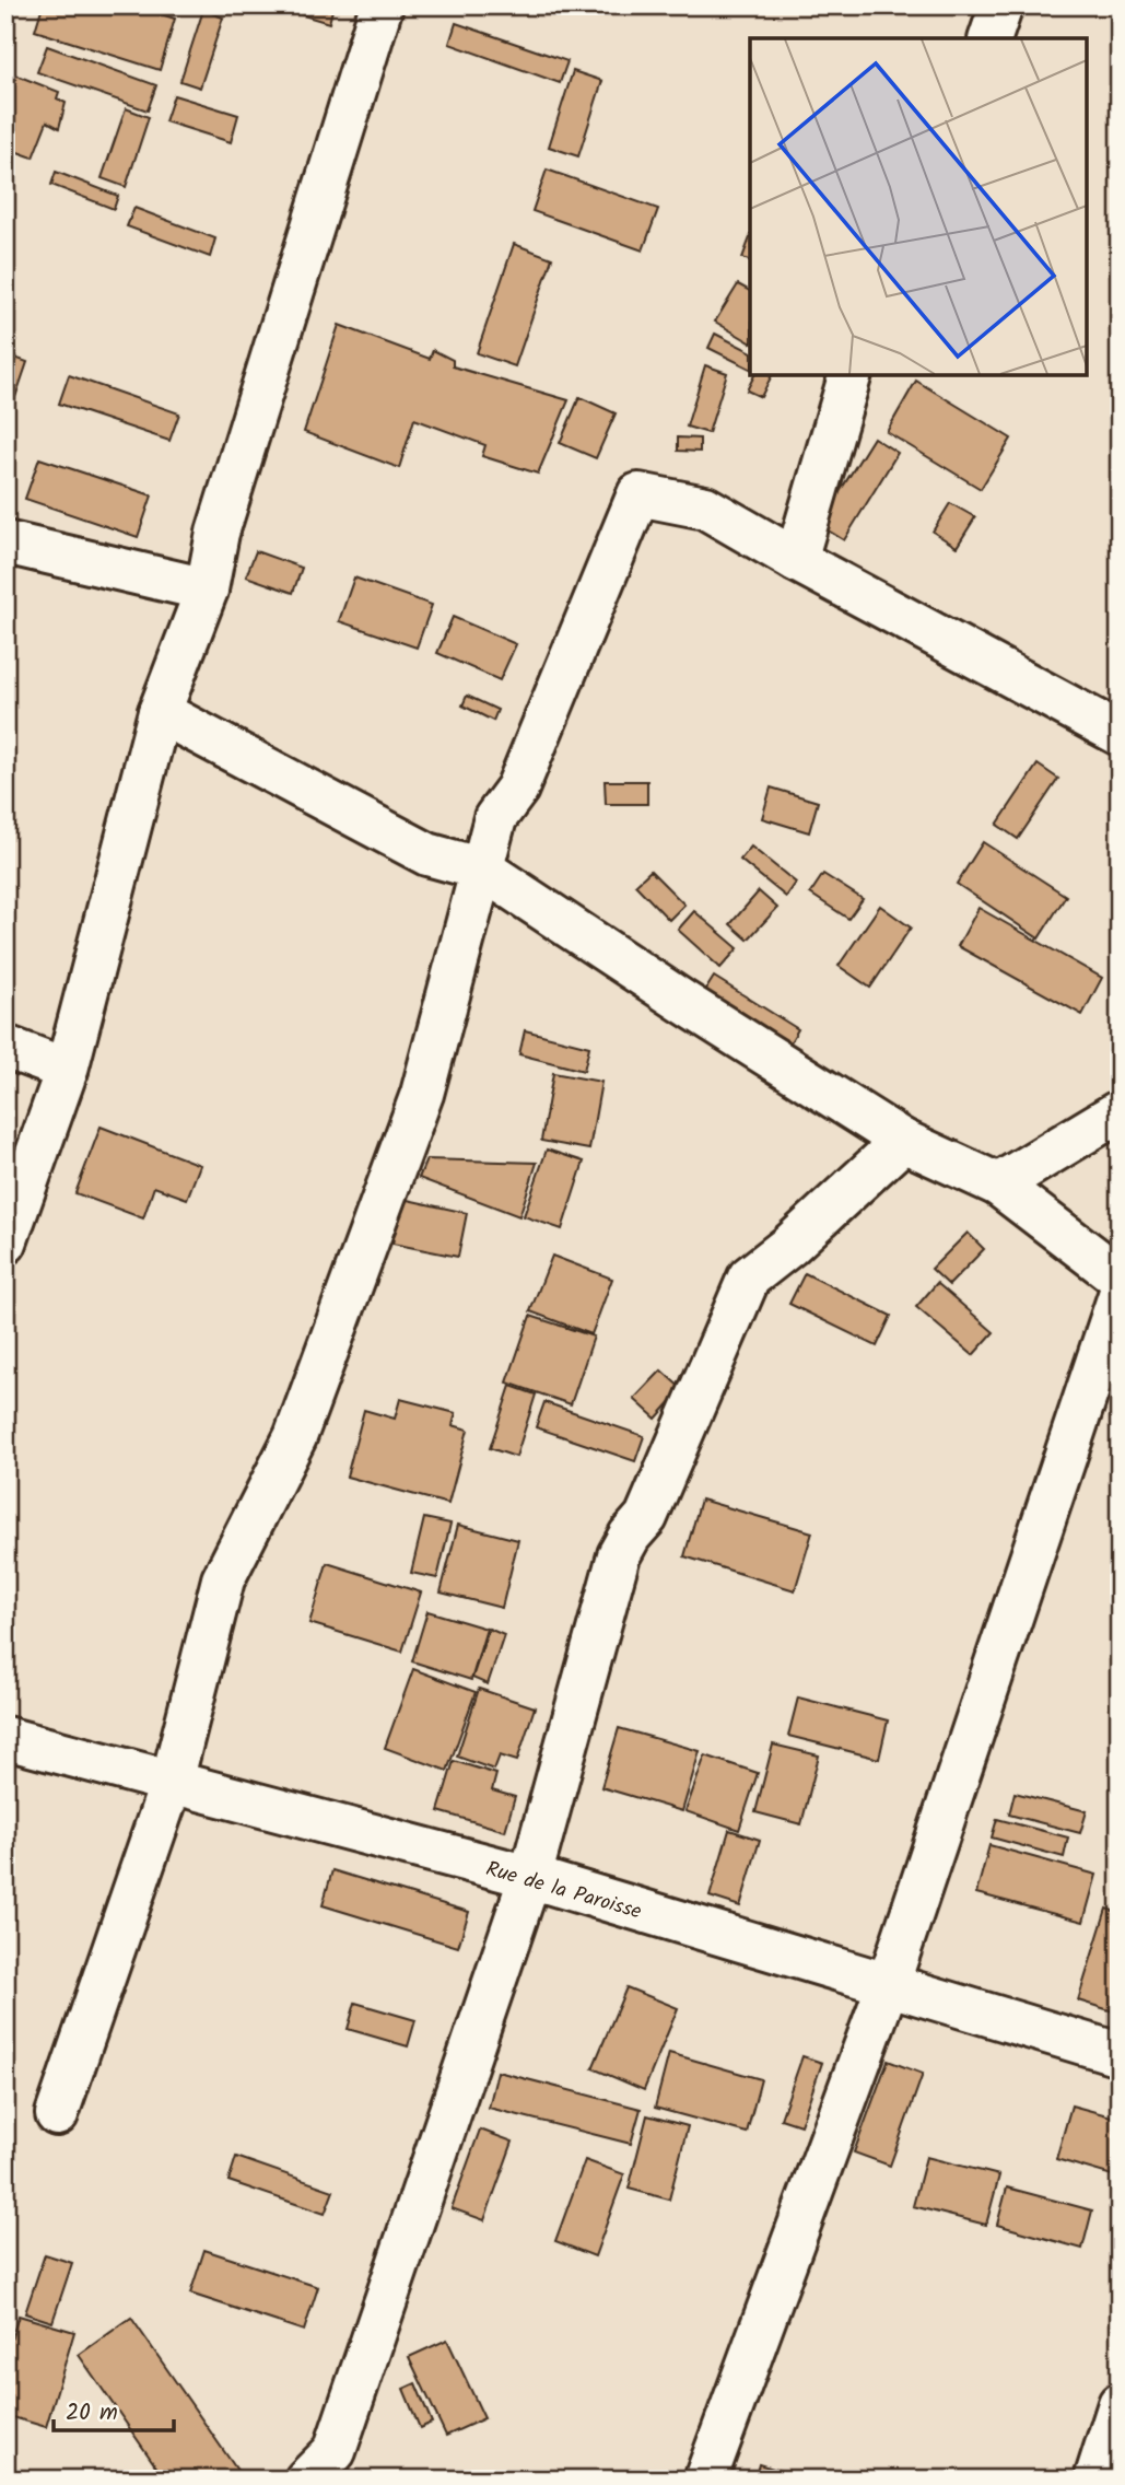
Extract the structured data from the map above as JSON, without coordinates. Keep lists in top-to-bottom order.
{
  "streets": {
    "street": ["Rue de la Paroisse"]
  },
  "scale_bar": "20 m"
}
